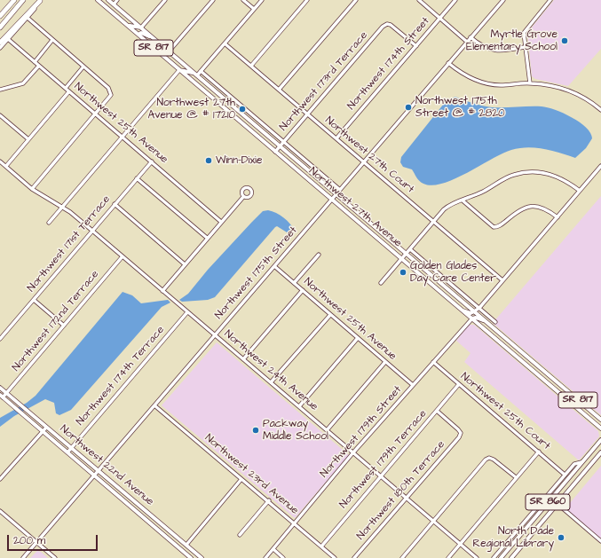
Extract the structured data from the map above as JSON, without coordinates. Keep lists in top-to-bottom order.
{
  "streets": {
    "main road": [
      "SR 817",
      "Northwest 27th Avenue",
      "Northwest 22nd Avenue",
      "SR 860"
    ],
    "street": [
      "Northwest 174th Street",
      "Northwest 173rd Terrace",
      "Northwest 25th Avenue",
      "Northwest 27th Court",
      "Northwest 171st Terrace",
      "Northwest 175th Street",
      "Northwest 172nd Terrace",
      "Northwest 24th Avenue",
      "Northwest 174th Terrace",
      "Northwest 25th Court",
      "Northwest 179th Street",
      "Northwest 179th Terrace",
      "Northwest 23rd Avenue",
      "Northwest 180th Terrace"
    ]
  },
  "crossings": [
    ["Northwest 174th Street", "Northwest 173rd Terrace"],
    ["Northwest 174th Street", "Northwest 27th Court"],
    ["Northwest 173rd Terrace", "Northwest 27th Court"],
    ["Northwest 173rd Terrace", "Northwest 27th Avenue"],
    ["Northwest 25th Avenue", "Northwest 171st Terrace"],
    ["Northwest 25th Avenue", "Northwest 175th Street"],
    ["Northwest 25th Avenue", "Northwest 179th Street"],
    ["Northwest 27th Court", "Northwest 175th Street"],
    ["Northwest 27th Avenue", "Northwest 175th Street"],
    ["Northwest 27th Avenue", "Northwest 179th Street"],
    ["Northwest 171st Terrace", "Northwest 24th Avenue"],
    ["Northwest 175th Street", "Northwest 24th Avenue"],
    ["Northwest 175th Street", "Northwest 22nd Avenue"],
    ["Northwest 175th Street", "Northwest 23rd Avenue"],
    ["Northwest 172nd Terrace", "Northwest 24th Avenue"],
    ["Northwest 172nd Terrace", "Northwest 22nd Avenue"],
    ["Northwest 24th Avenue", "Northwest 174th Terrace"],
    ["Northwest 24th Avenue", "Northwest 179th Street"],
    ["Northwest 24th Avenue", "Northwest 179th Terrace"],
    ["Northwest 24th Avenue", "Northwest 180th Terrace"],
    ["Northwest 174th Terrace", "Northwest 22nd Avenue"],
    ["Northwest 25th Court", "Northwest 179th Street"],
    ["Northwest 25th Court", "Northwest 179th Terrace"],
    ["Northwest 179th Street", "Northwest 23rd Avenue"],
    ["Northwest 179th Terrace", "Northwest 23rd Avenue"],
    ["Northwest 179th Terrace", "Northwest 180th Terrace"]
  ],
  "places": [
    "Myrtle Grove Elementary School",
    "Northwest 175th Street @ # 2820",
    "Northwest 27th Avenue @ # 17210",
    "Winn-Dixie",
    "Golden Glades Day Care Center",
    "Packway Middle School",
    "North Dade Regional Library"
  ],
  "scale_bar": "200 m"
}
